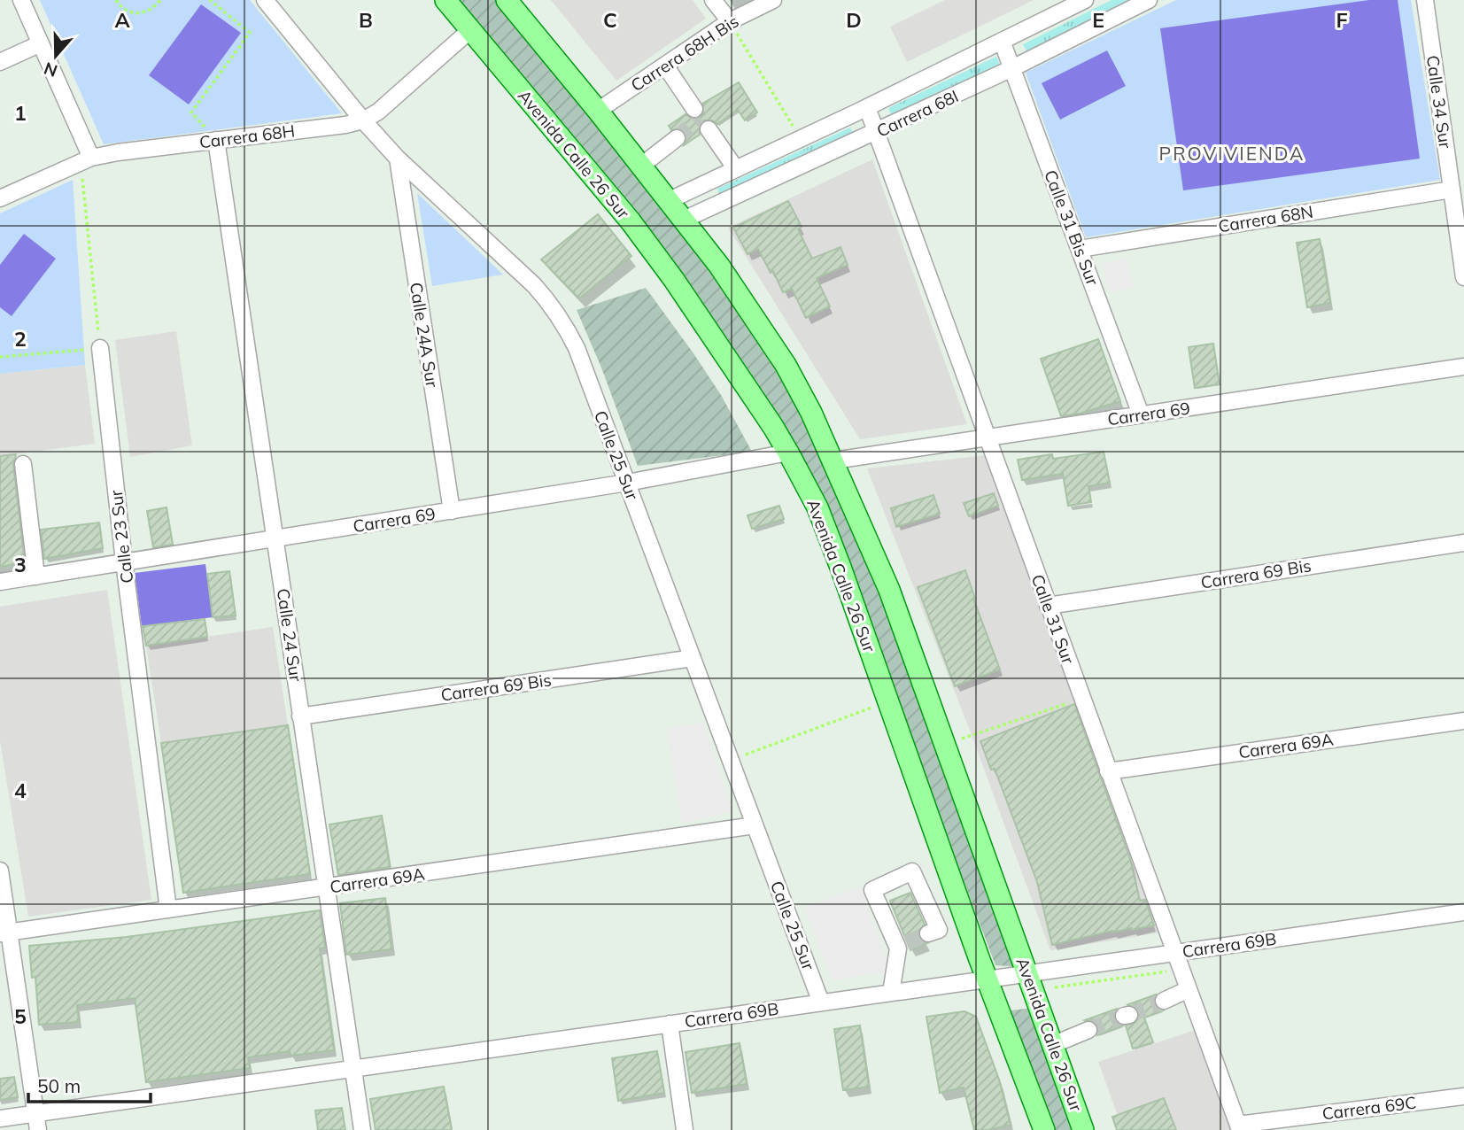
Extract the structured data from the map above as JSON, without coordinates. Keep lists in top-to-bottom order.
{
  "streets": {
    "main road": ["Avenida Calle 26 Sur"],
    "street": [
      "Carrera 68H Bis",
      "Calle 34 Sur",
      "Carrera 68I",
      "Carrera 68H",
      "Carrera 68N",
      "Calle 31 Bis Sur",
      "Calle 24A Sur",
      "Carrera 69",
      "Calle 25 Sur",
      "Calle 23 Sur",
      "Carrera 69 Bis",
      "Calle 31 Sur",
      "Calle 24 Sur",
      "Carrera 69A",
      "Carrera 69B",
      "Carrera 69C"
    ]
  },
  "crossings": [
    ["Carrera 68H Bis", "Avenida Calle 26 Sur"],
    ["Calle 34 Sur", "Carrera 68N"],
    ["Carrera 68I", "Avenida Calle 26 Sur"],
    ["Carrera 68I", "Calle 31 Bis Sur"],
    ["Carrera 68I", "Calle 31 Sur"],
    ["Carrera 68H", "Avenida Calle 26 Sur"],
    ["Carrera 68H", "Calle 25 Sur"],
    ["Carrera 68H", "Calle 24 Sur"],
    ["Avenida Calle 26 Sur", "Carrera 69"],
    ["Avenida Calle 26 Sur", "Carrera 69B"],
    ["Carrera 68N", "Calle 31 Bis Sur"],
    ["Calle 31 Bis Sur", "Carrera 69"],
    ["Calle 24A Sur", "Carrera 69"],
    ["Calle 24A Sur", "Calle 25 Sur"],
    ["Carrera 69", "Calle 25 Sur"],
    ["Carrera 69", "Calle 23 Sur"],
    ["Carrera 69", "Calle 31 Sur"],
    ["Carrera 69", "Calle 24 Sur"],
    ["Calle 25 Sur", "Carrera 69 Bis"],
    ["Calle 25 Sur", "Carrera 69A"],
    ["Calle 25 Sur", "Carrera 69B"],
    ["Calle 23 Sur", "Carrera 69A"],
    ["Carrera 69 Bis", "Calle 31 Sur"],
    ["Carrera 69 Bis", "Calle 24 Sur"],
    ["Calle 31 Sur", "Carrera 69A"],
    ["Calle 31 Sur", "Carrera 69B"],
    ["Calle 31 Sur", "Carrera 69C"],
    ["Calle 24 Sur", "Carrera 69A"],
    ["Calle 24 Sur", "Carrera 69B"]
  ],
  "districts": ["PROVIVIENDA"],
  "scale_bar": "50 m",
  "north": "bottom",
  "grid": {
    "columns": [
      "A",
      "B",
      "C",
      "D",
      "E",
      "F"
    ],
    "rows": [
      "1",
      "2",
      "3",
      "4",
      "5"
    ]
  }
}
